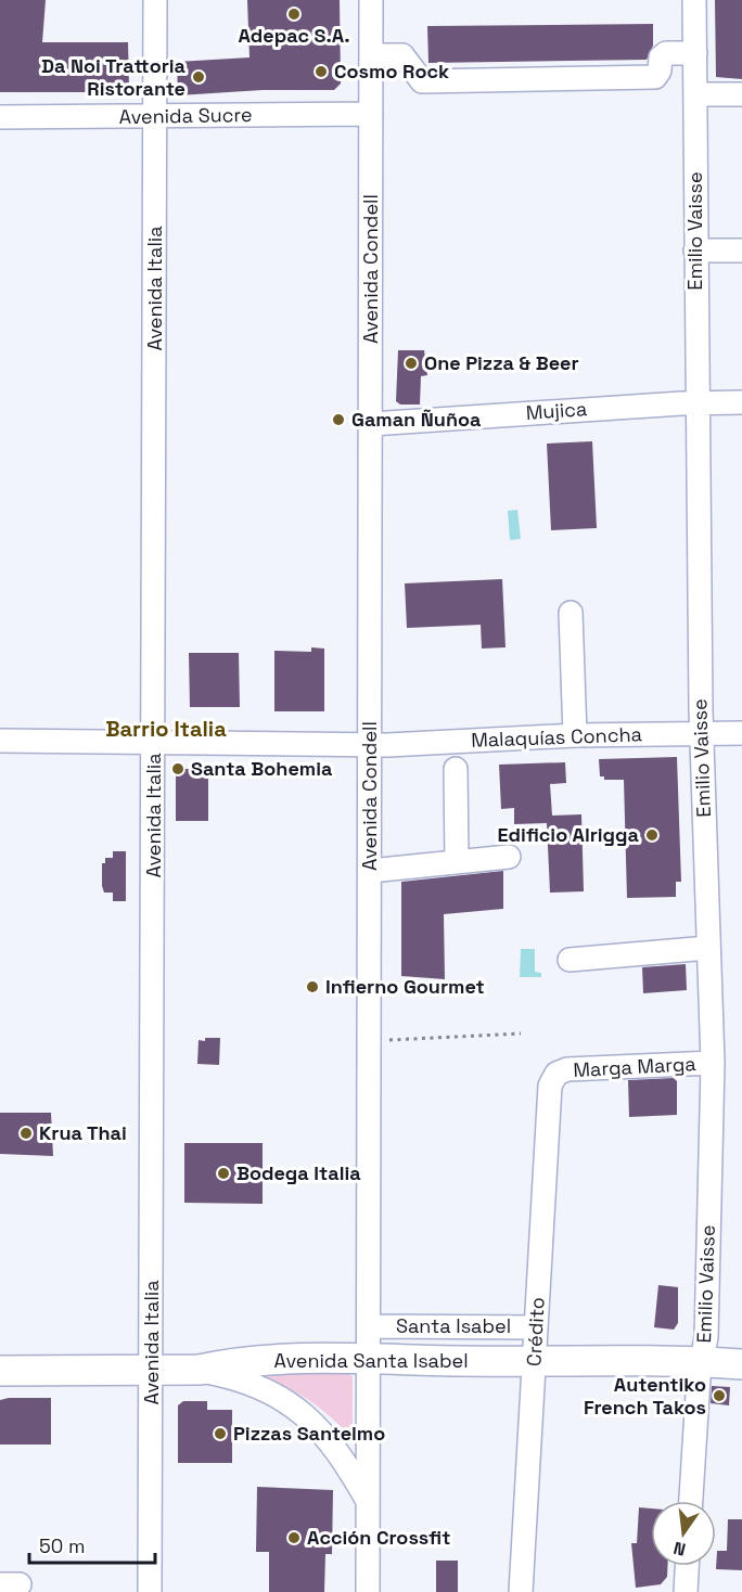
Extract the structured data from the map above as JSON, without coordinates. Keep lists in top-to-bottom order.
{
  "streets": {
    "main road": ["Avenida Santa Isabel"],
    "street": [
      "Avenida Sucre",
      "Emilio Vaisse",
      "Avenida Condell",
      "Avenida Italia",
      "Mujica",
      "Malaquías Concha",
      "Marga Marga",
      "Santa Isabel",
      "Crédito"
    ]
  },
  "crossings": [
    ["Avenida Sucre", "Avenida Condell"],
    ["Avenida Sucre", "Avenida Italia"],
    ["Emilio Vaisse", "Mujica"],
    ["Emilio Vaisse", "Malaquías Concha"],
    ["Emilio Vaisse", "Marga Marga"],
    ["Emilio Vaisse", "Avenida Santa Isabel"],
    ["Avenida Condell", "Mujica"],
    ["Avenida Condell", "Malaquías Concha"],
    ["Avenida Condell", "Santa Isabel"],
    ["Avenida Condell", "Avenida Santa Isabel"],
    ["Avenida Italia", "Malaquías Concha"],
    ["Avenida Italia", "Avenida Santa Isabel"],
    ["Marga Marga", "Crédito"],
    ["Santa Isabel", "Crédito"],
    ["Crédito", "Avenida Santa Isabel"]
  ],
  "districts": ["Barrio Italia"],
  "places": [
    "Adepac S.A.",
    "Cosmo Rock",
    "Da Noi Trattoria Ristorante",
    "One Pizza & Beer",
    "Gaman Ñuñoa",
    "Santa Bohemia",
    "Edificio Alrigga",
    "Infierno Gourmet",
    "Krua Thai",
    "Bodega Italia",
    "Autentiko French Takos",
    "Pizzas Santelmo",
    "Acción Crossfit"
  ],
  "scale_bar": "50 m",
  "north": "bottom"
}
